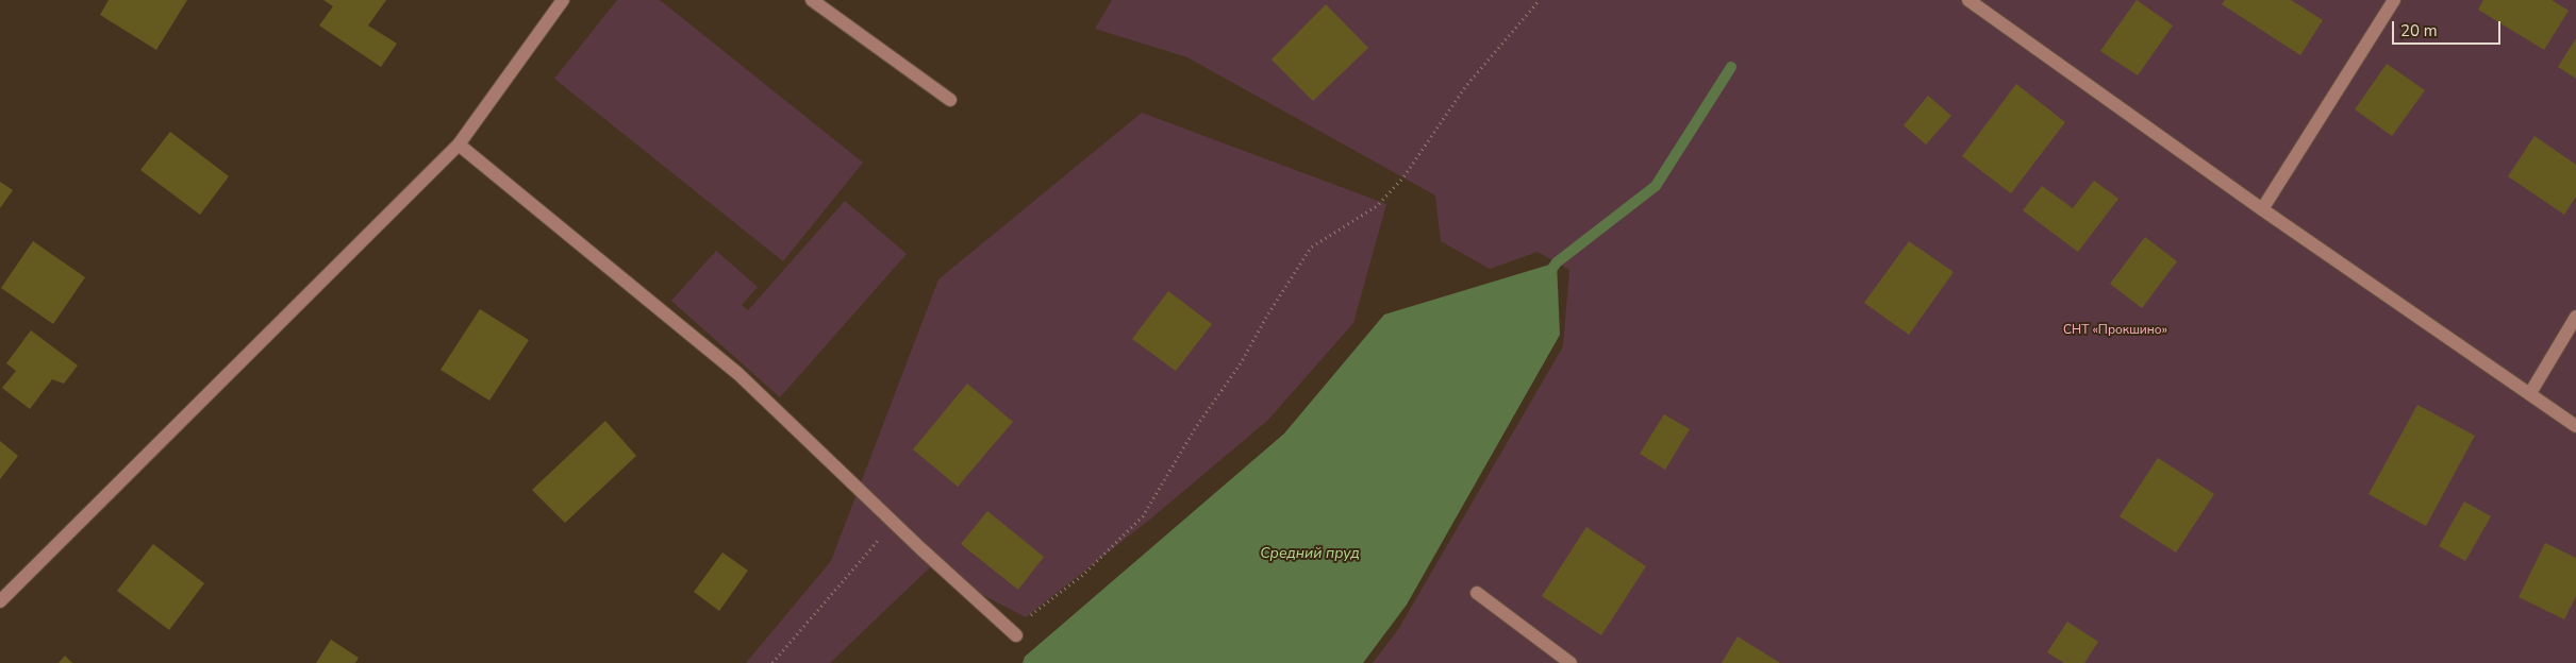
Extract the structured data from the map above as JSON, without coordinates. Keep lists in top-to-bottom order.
{
  "water": ["Средний пруд"],
  "parks": ["СНТ «Прокшино»"],
  "scale_bar": "20 m"
}
